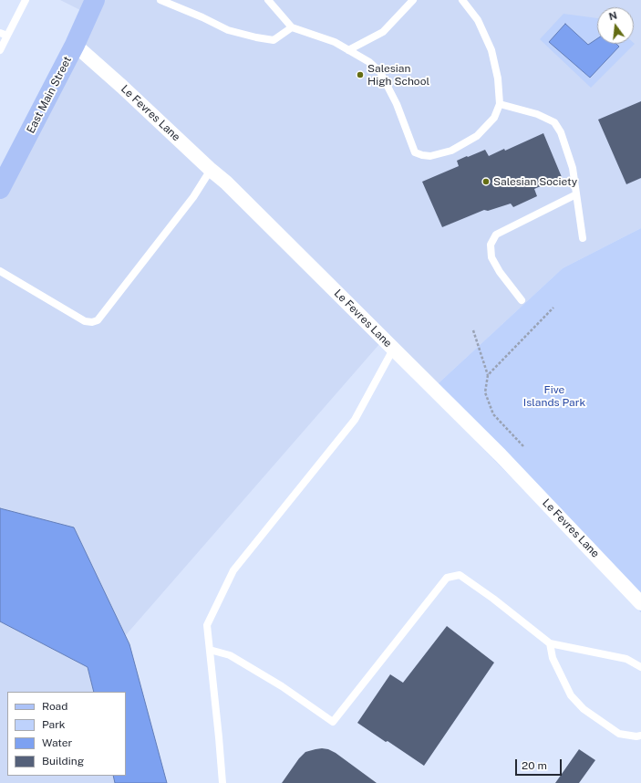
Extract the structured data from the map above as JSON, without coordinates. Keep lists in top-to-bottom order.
{
  "streets": {
    "main road": ["East Main Street"],
    "street": ["Le Fevres Lane"]
  },
  "crossings": [
    ["East Main Street", "Le Fevres Lane"]
  ],
  "parks": ["Five Islands Park"],
  "places": ["Salesian High School", "Salesian Society"],
  "legend": [
    "Road",
    "Park",
    "Water",
    "Building"
  ],
  "scale_bar": "20 m",
  "north": "top"
}
